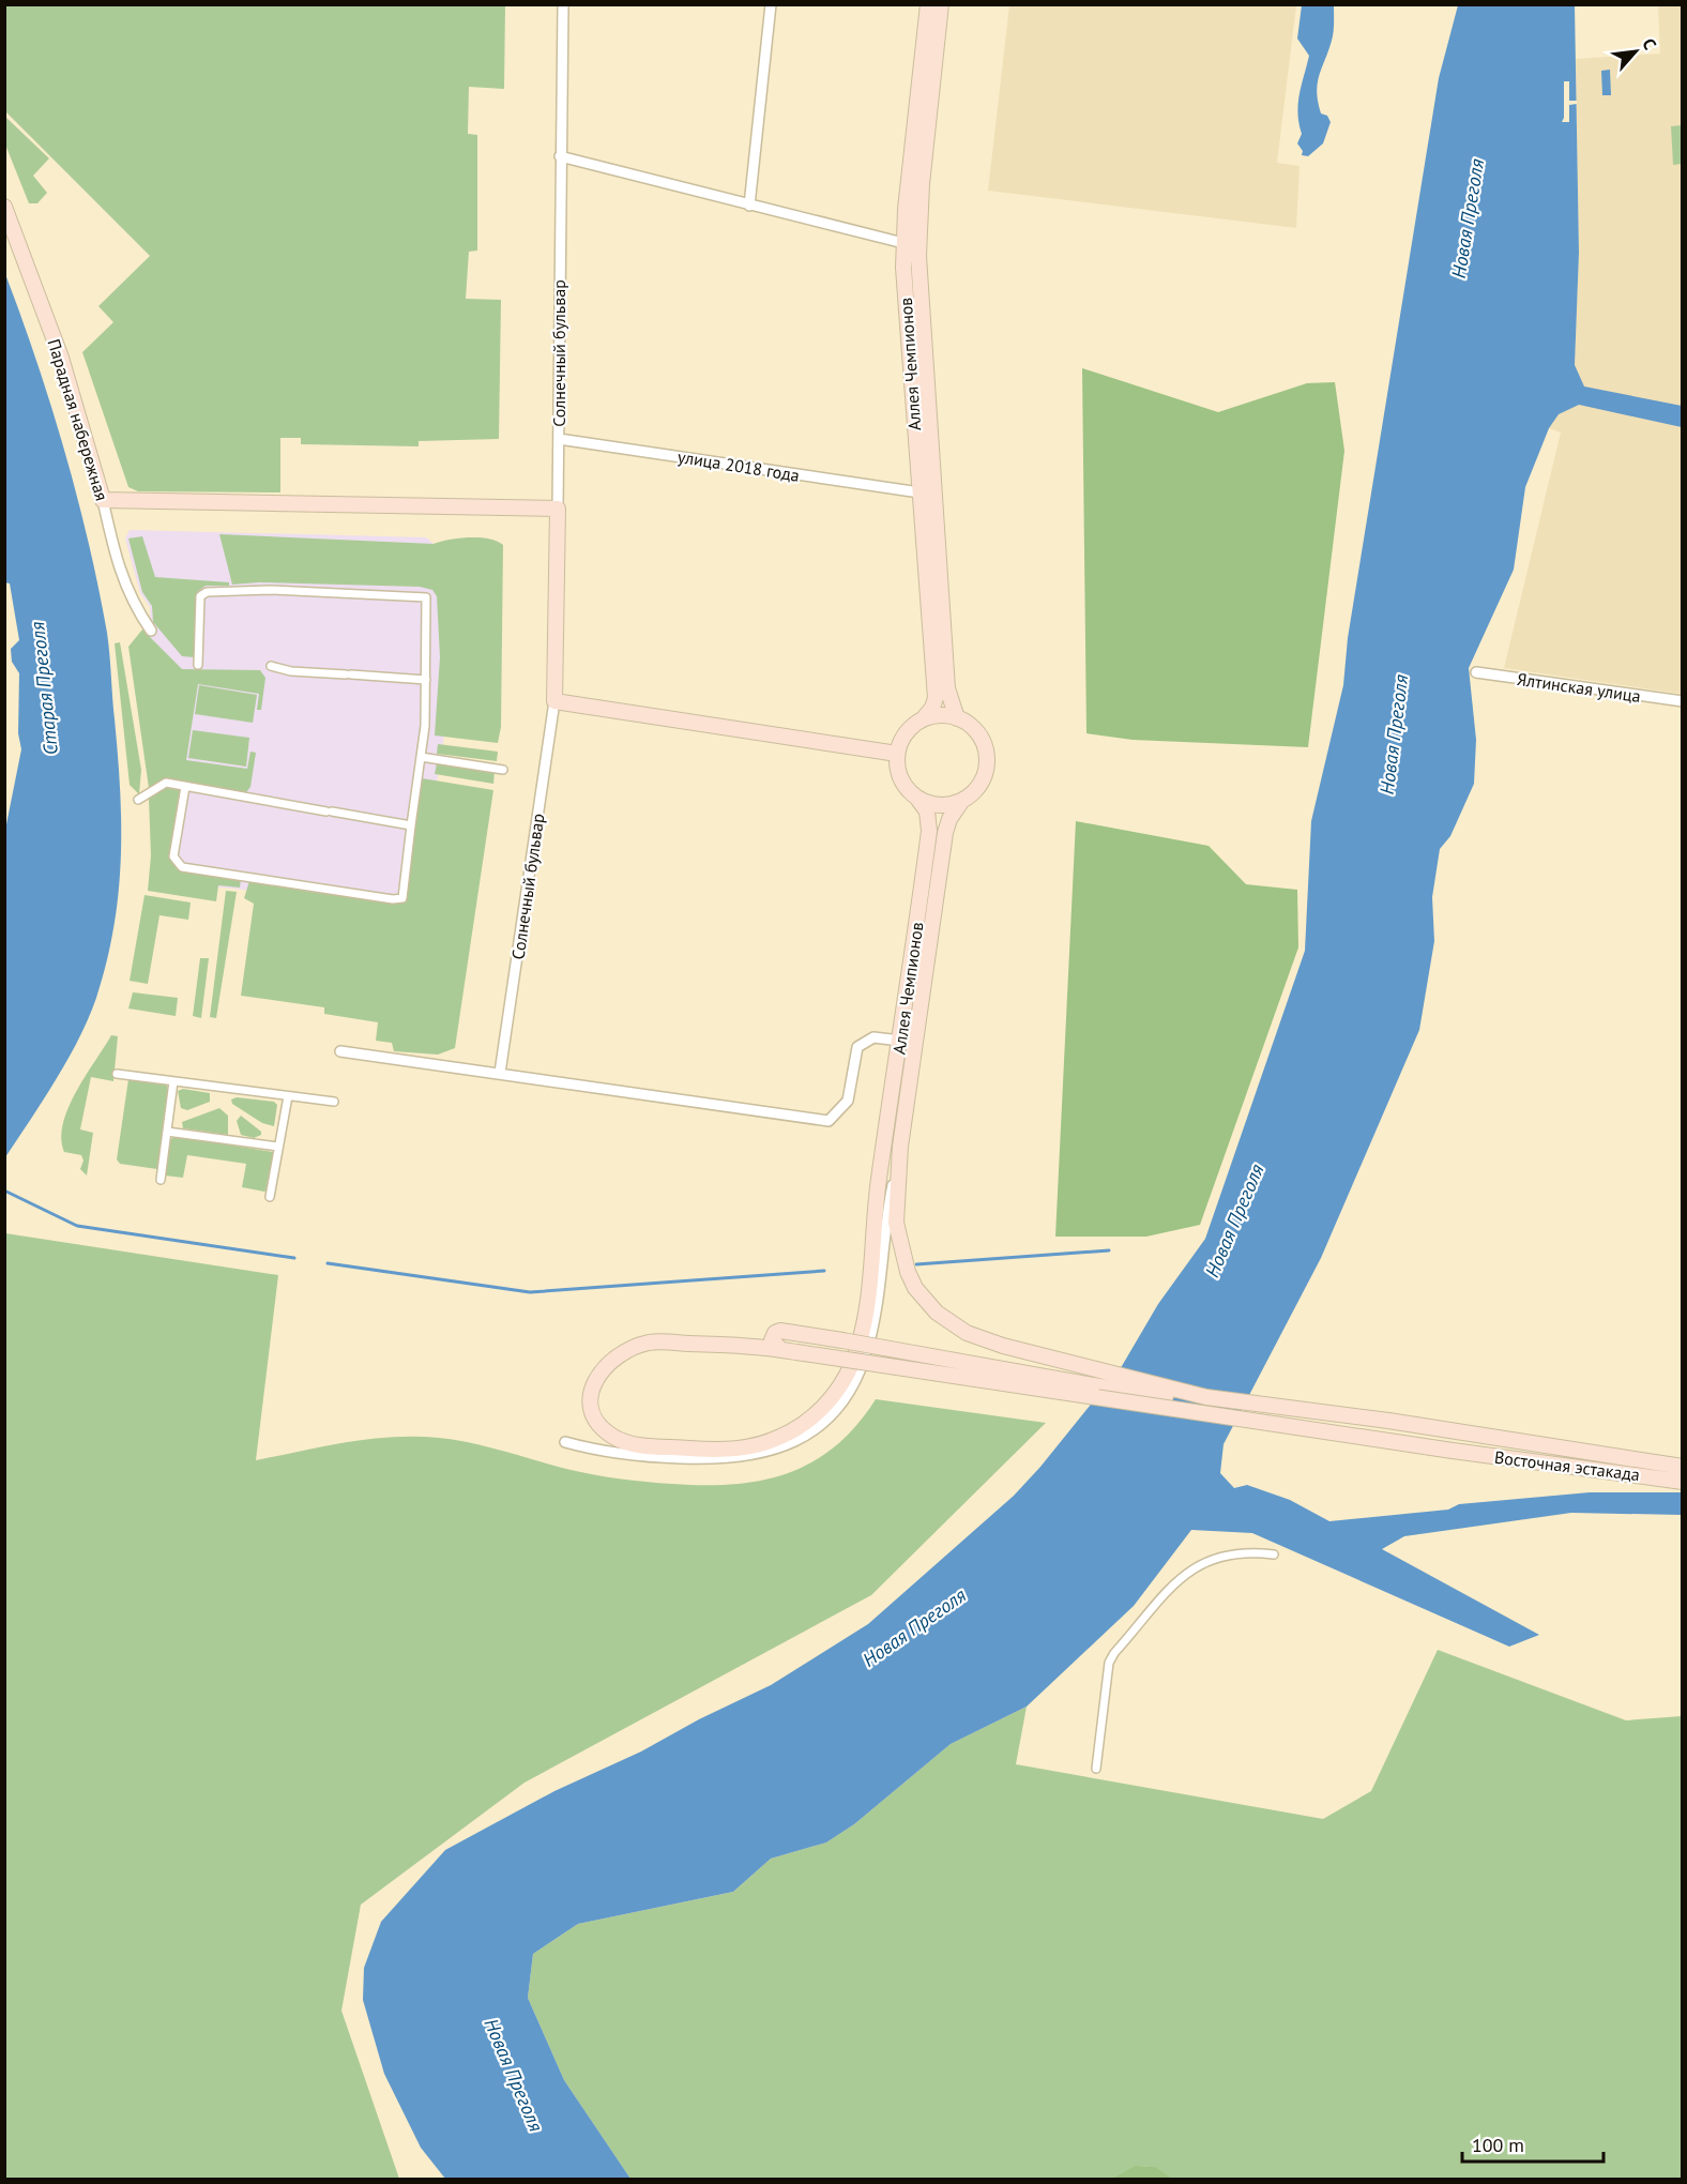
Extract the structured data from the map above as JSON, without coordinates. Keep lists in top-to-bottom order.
{
  "streets": {
    "main road": [
      "Солнечный бульвар",
      "Аллея Чемпионов",
      "Парадная набережная",
      "Восточная эстакада"
    ],
    "street": ["улица 2018 года", "Ялтинская улица"]
  },
  "crossings": [
    ["Солнечный бульвар", "улица 2018 года"],
    ["Аллея Чемпионов", "улица 2018 года"],
    ["Аллея Чемпионов", "Восточная эстакада"]
  ],
  "water": ["Новая Преголя", "Старая Преголя"],
  "scale_bar": "100 m",
  "north": "top right"
}
